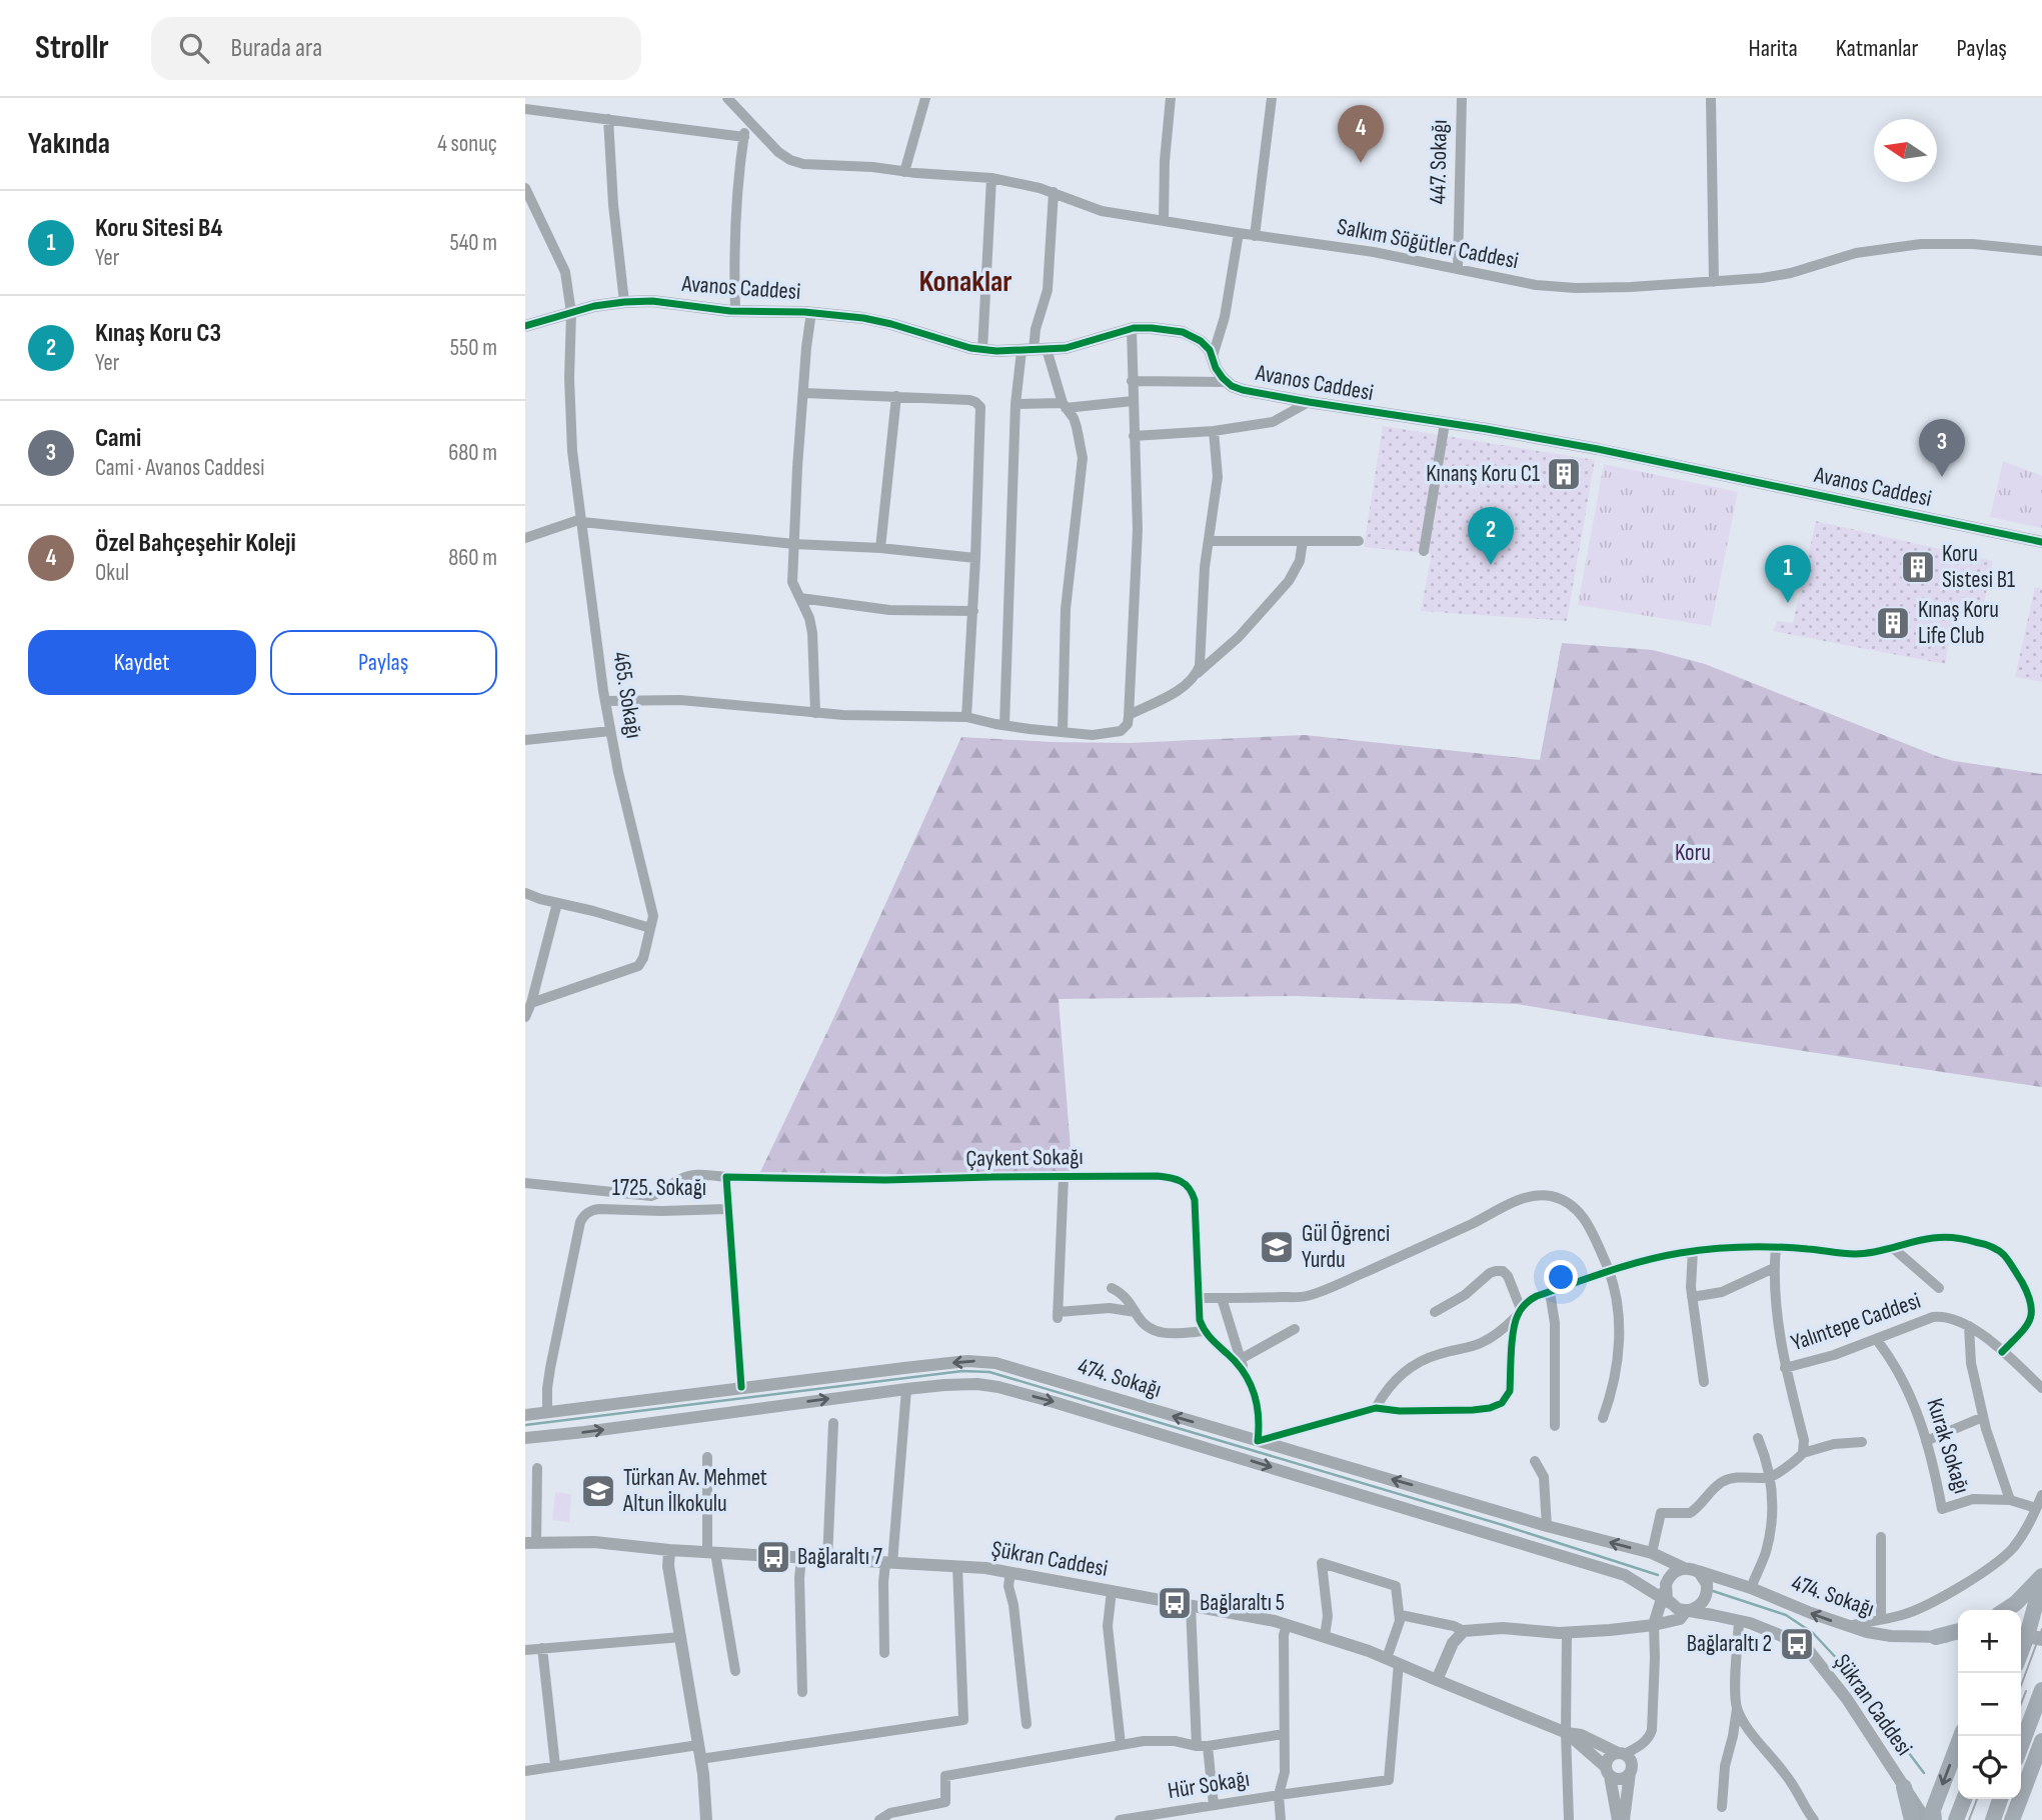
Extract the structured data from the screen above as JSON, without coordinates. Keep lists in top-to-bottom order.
{
  "streets": {
    "street": [
      "447. Sokağı",
      "Salkım Söğütler Caddesi",
      "Avanos Caddesi",
      "465. Sokağı",
      "Çaykent Sokağı",
      "1725. Sokağı",
      "Yalıntepe Caddesi",
      "474. Sokağı",
      "Kurak Sokağı",
      "Şükran Caddesi",
      "Hür Sokağı"
    ]
  },
  "crossings": [
    ["447. Sokağı", "Salkım Söğütler Caddesi"],
    ["Avanos Caddesi", "465. Sokağı"],
    ["1725. Sokağı", "474. Sokağı"],
    ["Yalıntepe Caddesi", "Kurak Sokağı"],
    ["474. Sokağı", "Şükran Caddesi"]
  ],
  "districts": ["Konaklar"],
  "parks": ["Koru"],
  "places": {
    "building": ["Kınanş Koru C1", "Koru Sistesi B1", "Kınaş Koru Life Club"],
    "school or university": ["Gül Öğrenci Yurdu", "Türkan Av. Mehmet Altun İlkokulu"],
    "bus stop": ["Bağlaraltı 7", "Bağlaraltı 5", "Bağlaraltı 2"]
  },
  "north": "left",
  "page": {
    "header": "Strollr",
    "search": "Burada ara",
    "nav": ["Harita", "Katmanlar", "Paylaş"],
    "heading": ["Yakında", "4 sonuç"],
    "pins": [
      "4",
      "3",
      "2",
      "1"
    ],
    "list": [
      {
        "mark": "1",
        "name": "Koru Sitesi B4",
        "note": "Yer",
        "value": "540 m"
      },
      {
        "mark": "2",
        "name": "Kınaş Koru C3",
        "note": "Yer",
        "value": "550 m"
      },
      {
        "mark": "3",
        "name": "Cami",
        "note": "Cami · Avanos Caddesi",
        "value": "680 m"
      },
      {
        "mark": "4",
        "name": "Özel Bahçeşehir Koleji",
        "note": "Okul",
        "value": "860 m"
      }
    ],
    "buttons": ["Kaydet", "Paylaş"],
    "map_buttons": ["+", "−"]
  }
}
